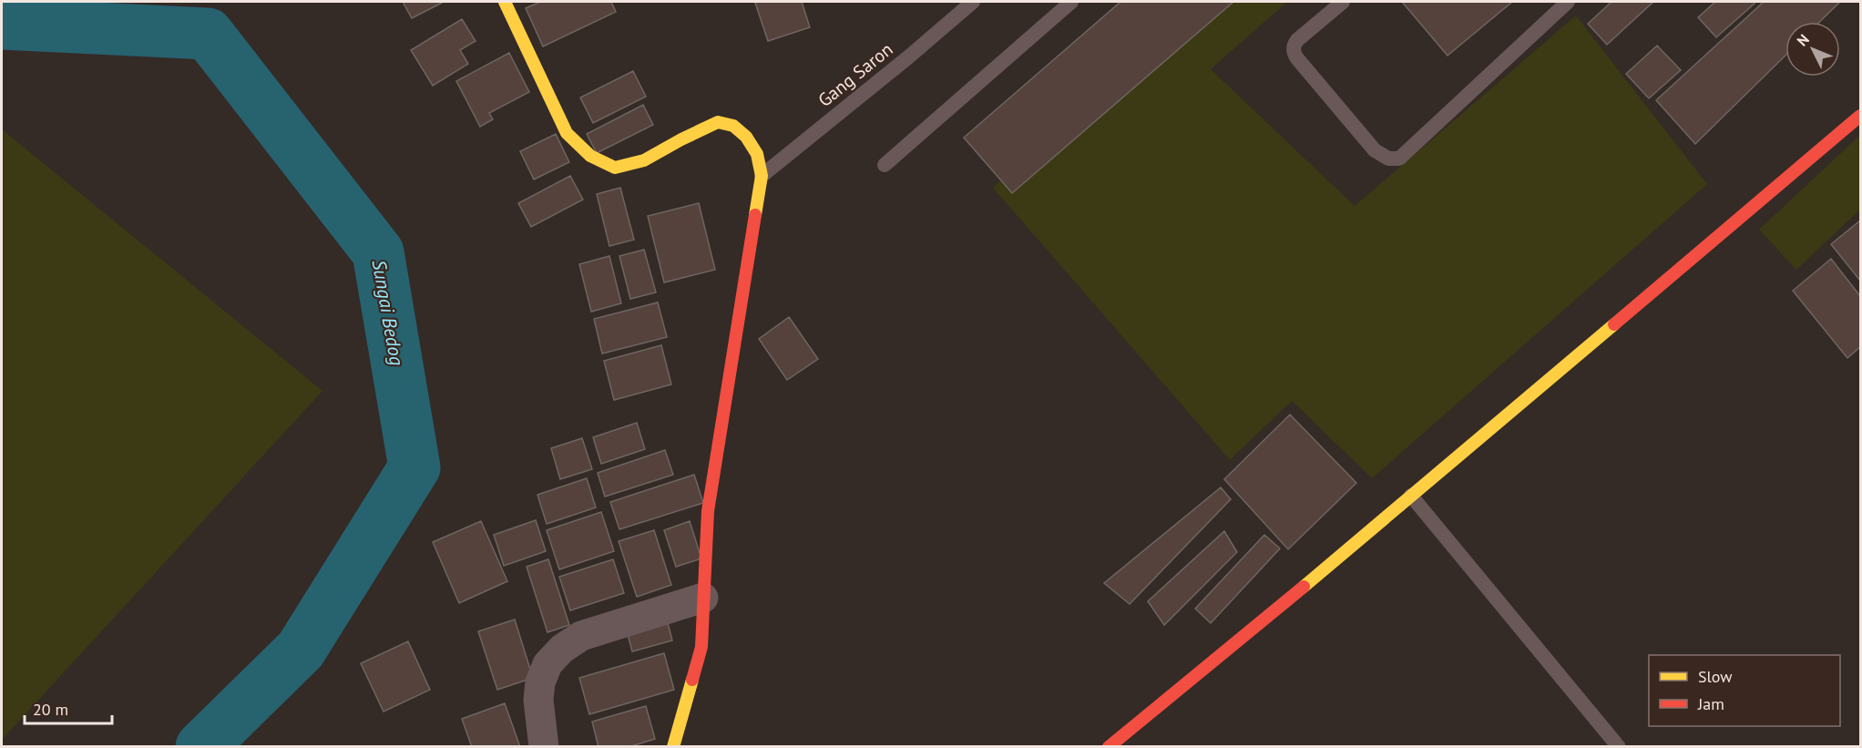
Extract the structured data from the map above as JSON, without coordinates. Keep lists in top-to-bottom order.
{
  "streets": {
    "lane": ["Gang Saron"]
  },
  "water": ["Sungai Bedog"],
  "legend": ["Slow", "Jam"],
  "scale_bar": "20 m",
  "north": "top left"
}
